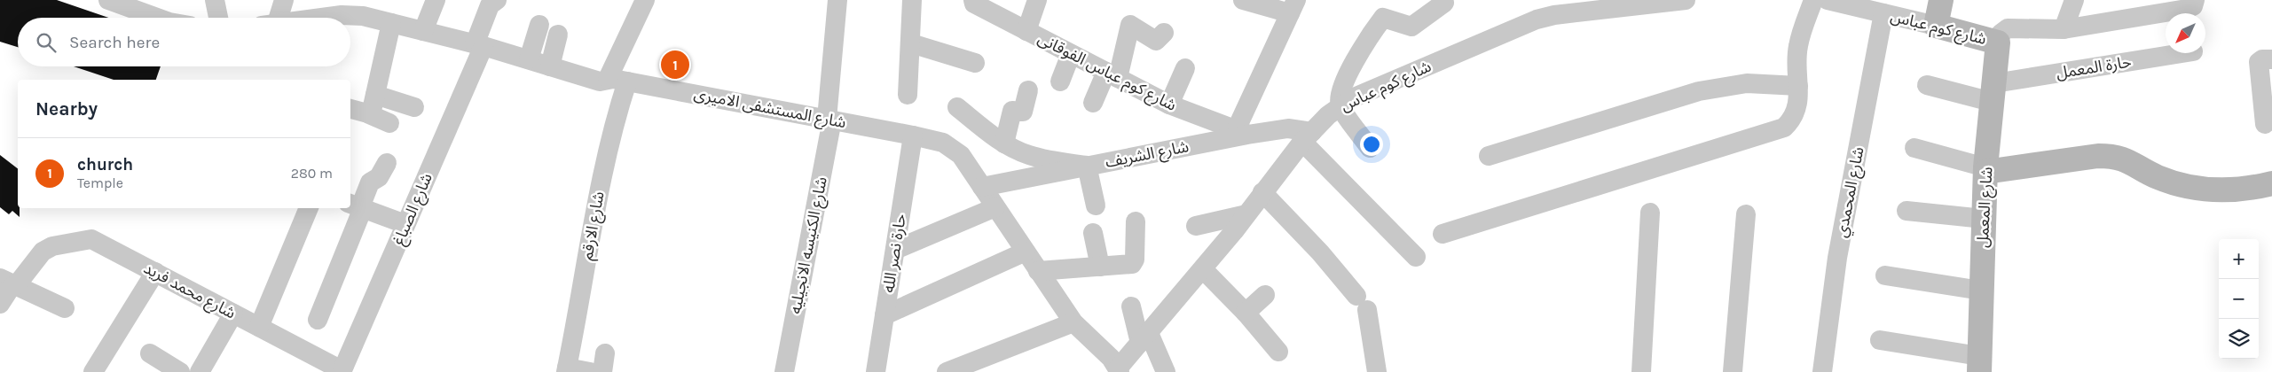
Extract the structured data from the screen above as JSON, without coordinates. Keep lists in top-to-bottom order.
{
  "streets": {
    "street": [
      "شارع كوم عباس",
      "حارة المعمل",
      "شارع كوم عباس الفوقانى",
      "شارع المستشفى الاميرى",
      "شارع الشريف",
      "شارع المحمدي",
      "شارع المعمل",
      "شارع الصباغ",
      "شارع الارقم",
      "شارع الكنيسه الانجيليه",
      "حارة نصر الله",
      "شارع محمد فريد"
    ]
  },
  "crossings": [
    ["شارع كوم عباس", "شارع المستشفى الاميرى"],
    ["شارع كوم عباس", "شارع الشريف"],
    ["شارع كوم عباس", "شارع المحمدي"],
    ["شارع كوم عباس", "شارع المعمل"],
    ["حارة المعمل", "شارع المعمل"],
    ["شارع كوم عباس الفوقانى", "شارع الشريف"],
    ["شارع المستشفى الاميرى", "شارع الشريف"],
    ["شارع المستشفى الاميرى", "شارع الصباغ"],
    ["شارع المستشفى الاميرى", "شارع الارقم"],
    ["شارع المستشفى الاميرى", "شارع الكنيسه الانجيليه"],
    ["شارع المستشفى الاميرى", "حارة نصر الله"],
    ["شارع الصباغ", "شارع محمد فريد"]
  ],
  "north": "bottom left",
  "page": {
    "search": "Search here",
    "pins": "1",
    "heading": "Nearby",
    "list": [
      {
        "mark": "1",
        "name": "church",
        "note": "Temple",
        "value": "280 m"
      }
    ],
    "map_buttons": ["+", "−"]
  }
}
